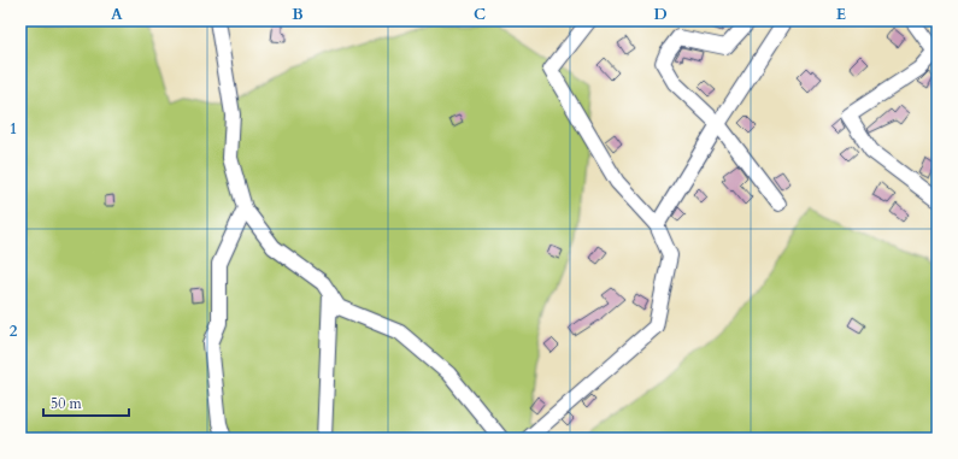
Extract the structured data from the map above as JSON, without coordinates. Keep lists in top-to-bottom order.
{
  "scale_bar": "50 m",
  "grid": {
    "columns": [
      "A",
      "B",
      "C",
      "D",
      "E"
    ],
    "rows": ["1", "2"]
  }
}
